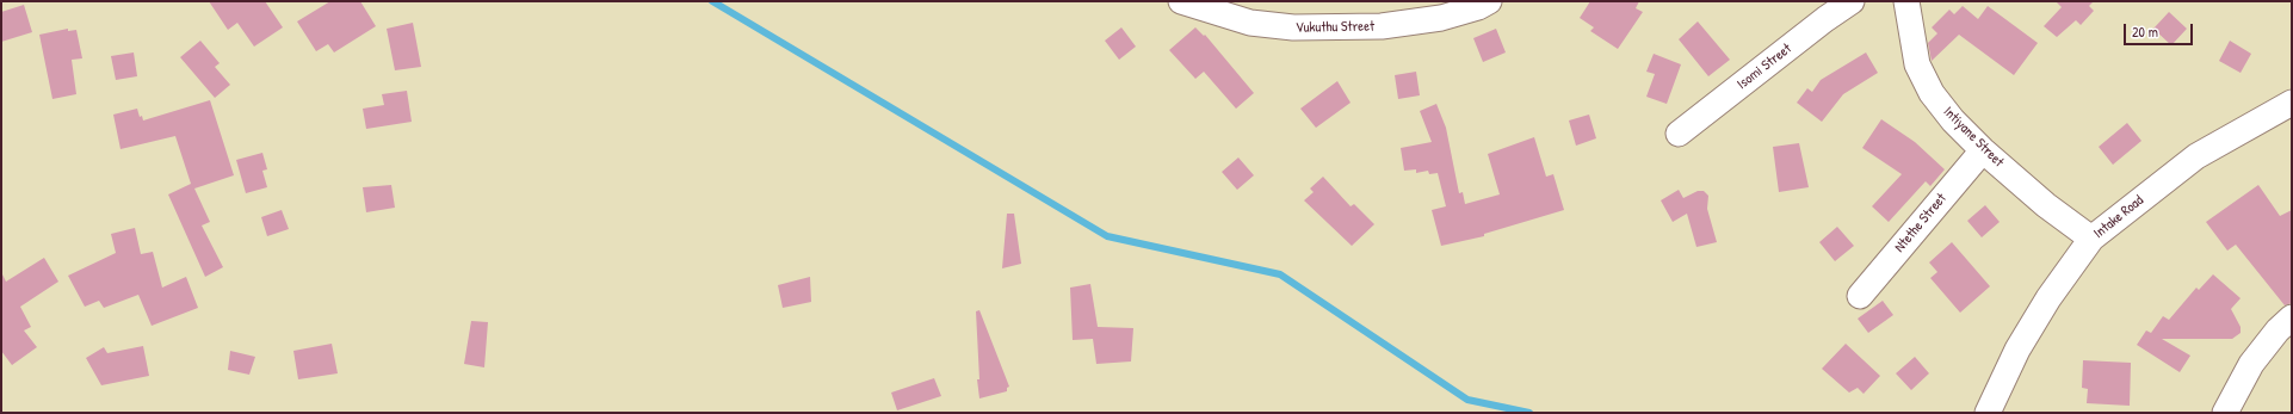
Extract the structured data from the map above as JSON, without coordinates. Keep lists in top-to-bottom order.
{
  "streets": {
    "street": [
      "Vukuthu Street",
      "Isomi Street",
      "Intiyane Street",
      "Intake Road",
      "Ntethe Street"
    ]
  },
  "crossings": [
    ["Intiyane Street", "Intake Road"],
    ["Intiyane Street", "Ntethe Street"]
  ],
  "scale_bar": "20 m"
}
